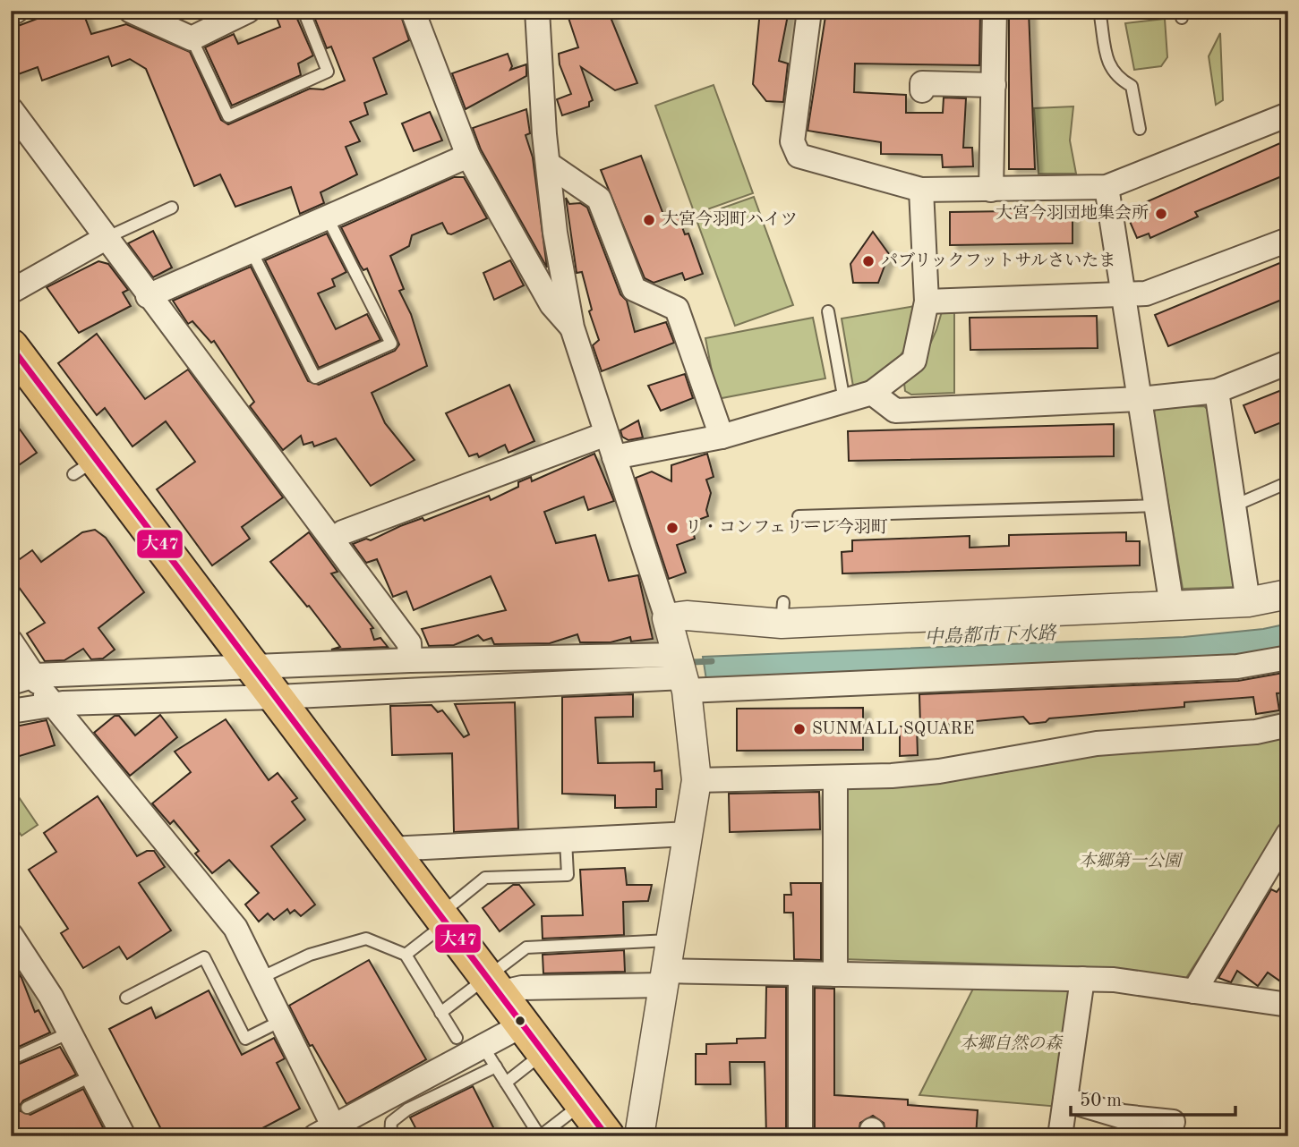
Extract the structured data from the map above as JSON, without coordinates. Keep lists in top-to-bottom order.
{
  "water": ["中島都市下水路"],
  "parks": ["本郷第一公園", "本郷自然の森"],
  "places": [
    "大宮今羽団地集会所",
    "大宮今羽町ハイツ",
    "パブリックフットサルさいたま",
    "リ・コンフェリーレ今羽町",
    "SUNMALL SQUARE"
  ],
  "lines": ["transit line 大47"],
  "scale_bar": "50 m"
}
